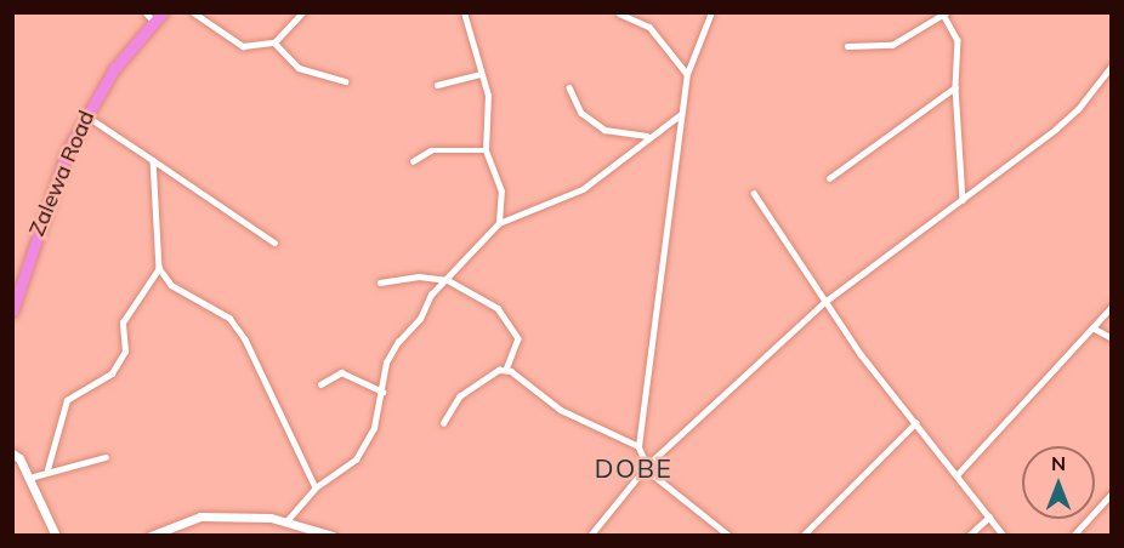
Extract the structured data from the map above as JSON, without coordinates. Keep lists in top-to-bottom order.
{
  "streets": {
    "highway": ["Zalewa Road"]
  },
  "districts": ["DOBE"],
  "north": "top"
}
